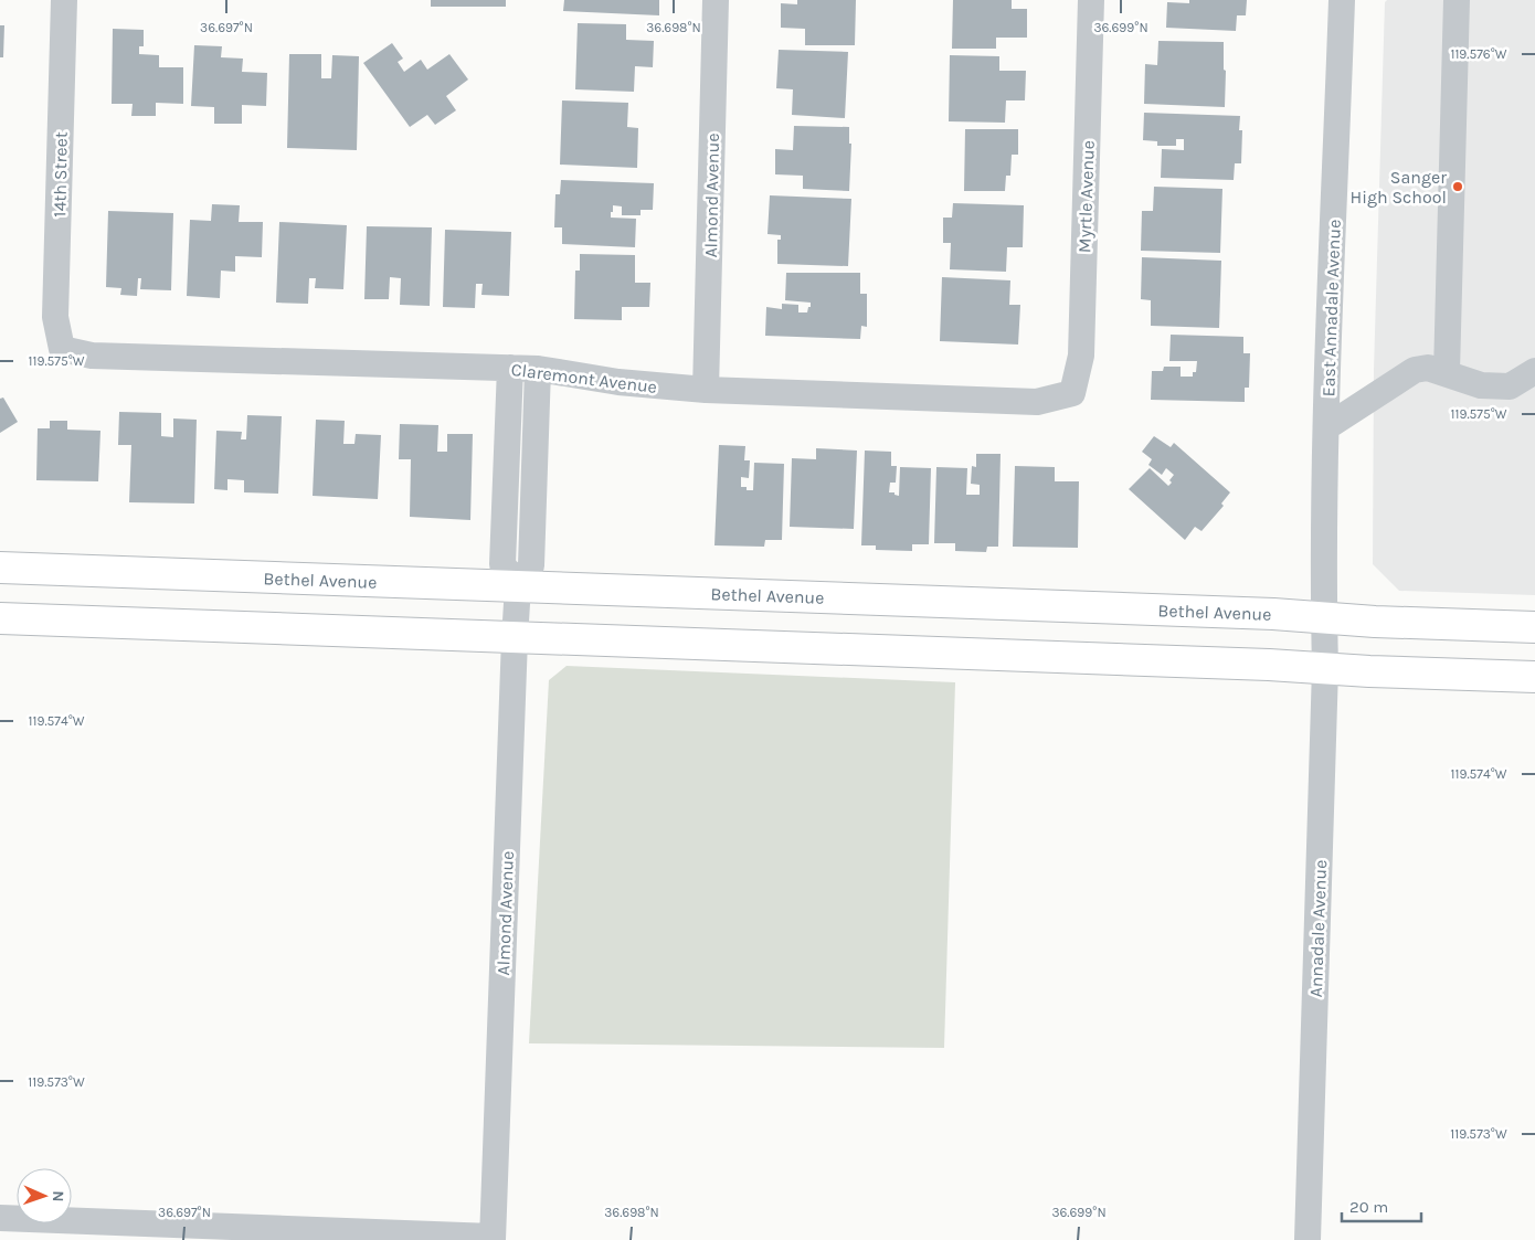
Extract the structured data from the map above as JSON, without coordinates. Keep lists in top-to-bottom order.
{
  "streets": {
    "main road": ["Bethel Avenue"],
    "street": [
      "14th Street",
      "Almond Avenue",
      "Myrtle Avenue",
      "East Annadale Avenue",
      "Claremont Avenue",
      "Annadale Avenue"
    ]
  },
  "crossings": [
    ["14th Street", "Claremont Avenue"],
    ["Almond Avenue", "Claremont Avenue"],
    ["Almond Avenue", "Bethel Avenue"],
    ["Myrtle Avenue", "Claremont Avenue"],
    ["East Annadale Avenue", "Bethel Avenue"],
    ["East Annadale Avenue", "Annadale Avenue"],
    ["Bethel Avenue", "Annadale Avenue"]
  ],
  "places": ["Sanger High School"],
  "scale_bar": "20 m",
  "north": "right",
  "coordinates": [
    "36.697°N",
    "36.698°N",
    "36.699°N",
    "119.576°W",
    "119.575°W",
    "119.574°W",
    "119.573°W"
  ]
}
